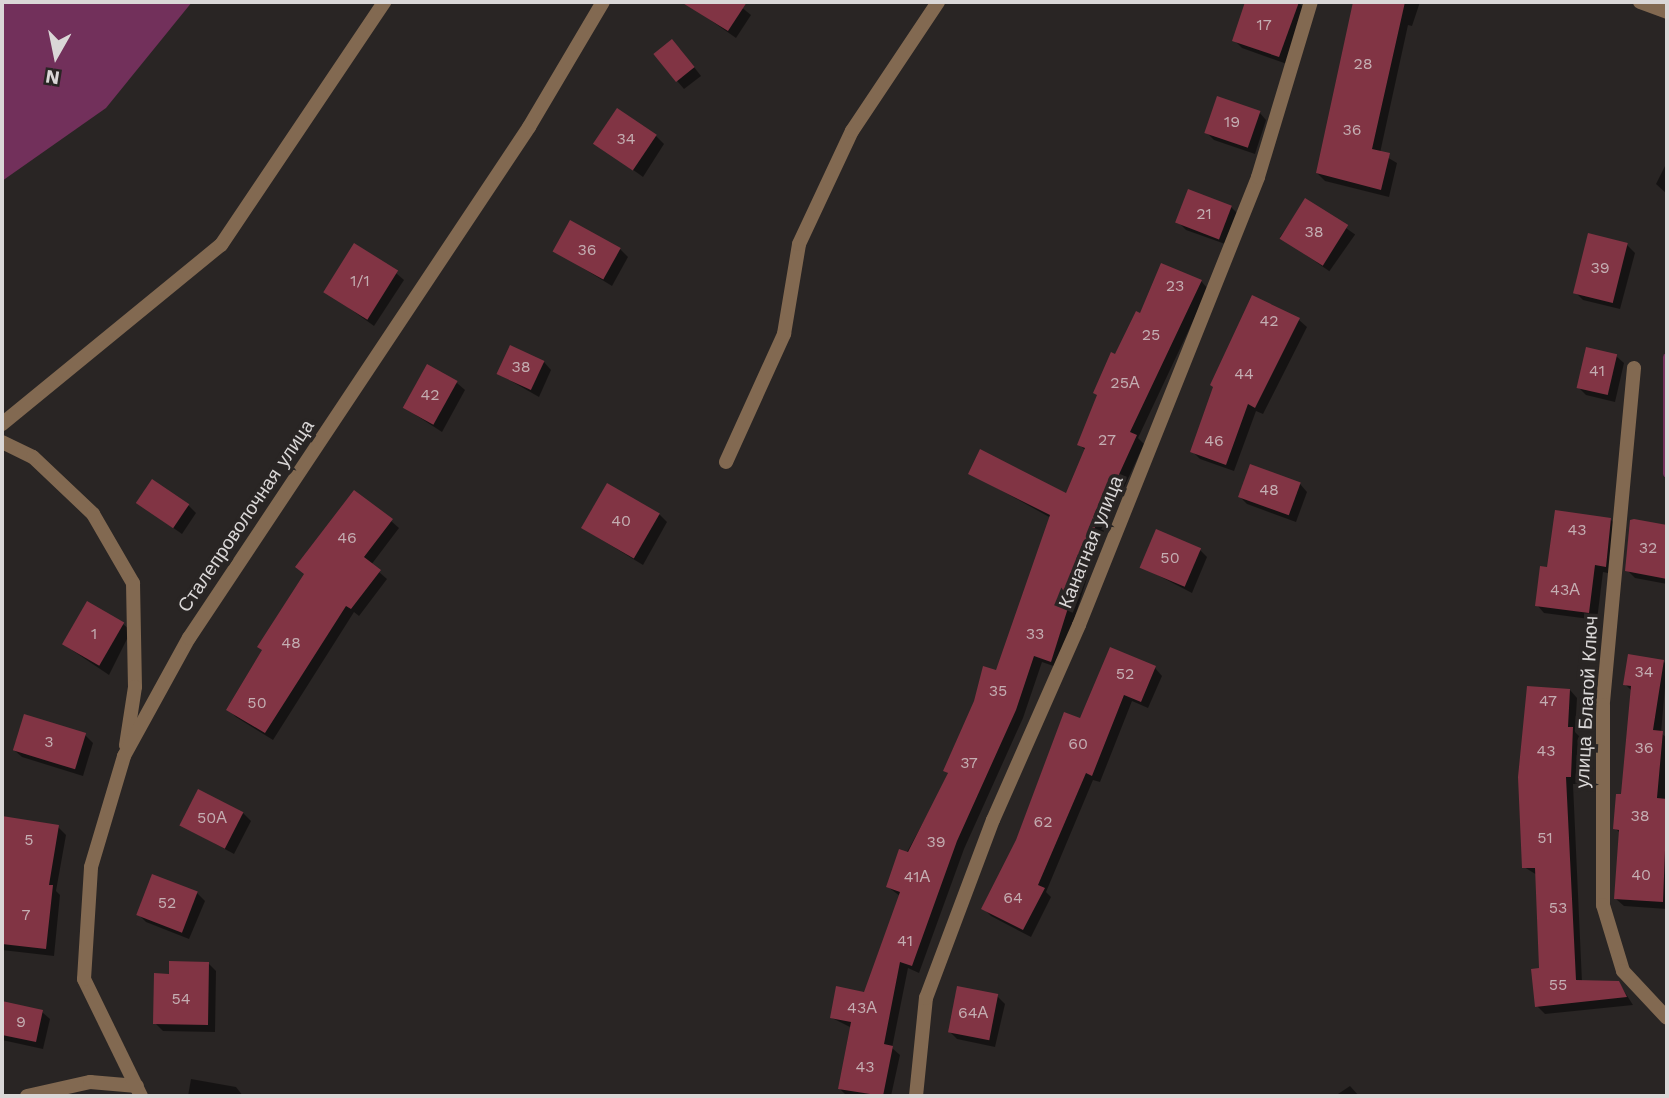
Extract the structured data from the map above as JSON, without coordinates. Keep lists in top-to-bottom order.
{
  "streets": {
    "street": ["Сталепроволочная улица", "Канатная улица", "улица Благой Ключ"]
  },
  "house_numbers": [
    "17",
    "28",
    "19",
    "36",
    "34",
    "21",
    "38",
    "36",
    "39",
    "1/1",
    "23",
    "42",
    "25",
    "38",
    "41",
    "44",
    "25А",
    "42",
    "27",
    "46",
    "48",
    "40",
    "43",
    "46",
    "32",
    "50",
    "43А",
    "1",
    "33",
    "48",
    "34",
    "52",
    "35",
    "47",
    "50",
    "3",
    "60",
    "36",
    "43",
    "37",
    "38",
    "50А",
    "62",
    "51",
    "5",
    "39",
    "40",
    "41А",
    "64",
    "52",
    "53",
    "7",
    "41",
    "55",
    "54",
    "43А",
    "64А",
    "9",
    "43"
  ],
  "north": "bottom"
}
